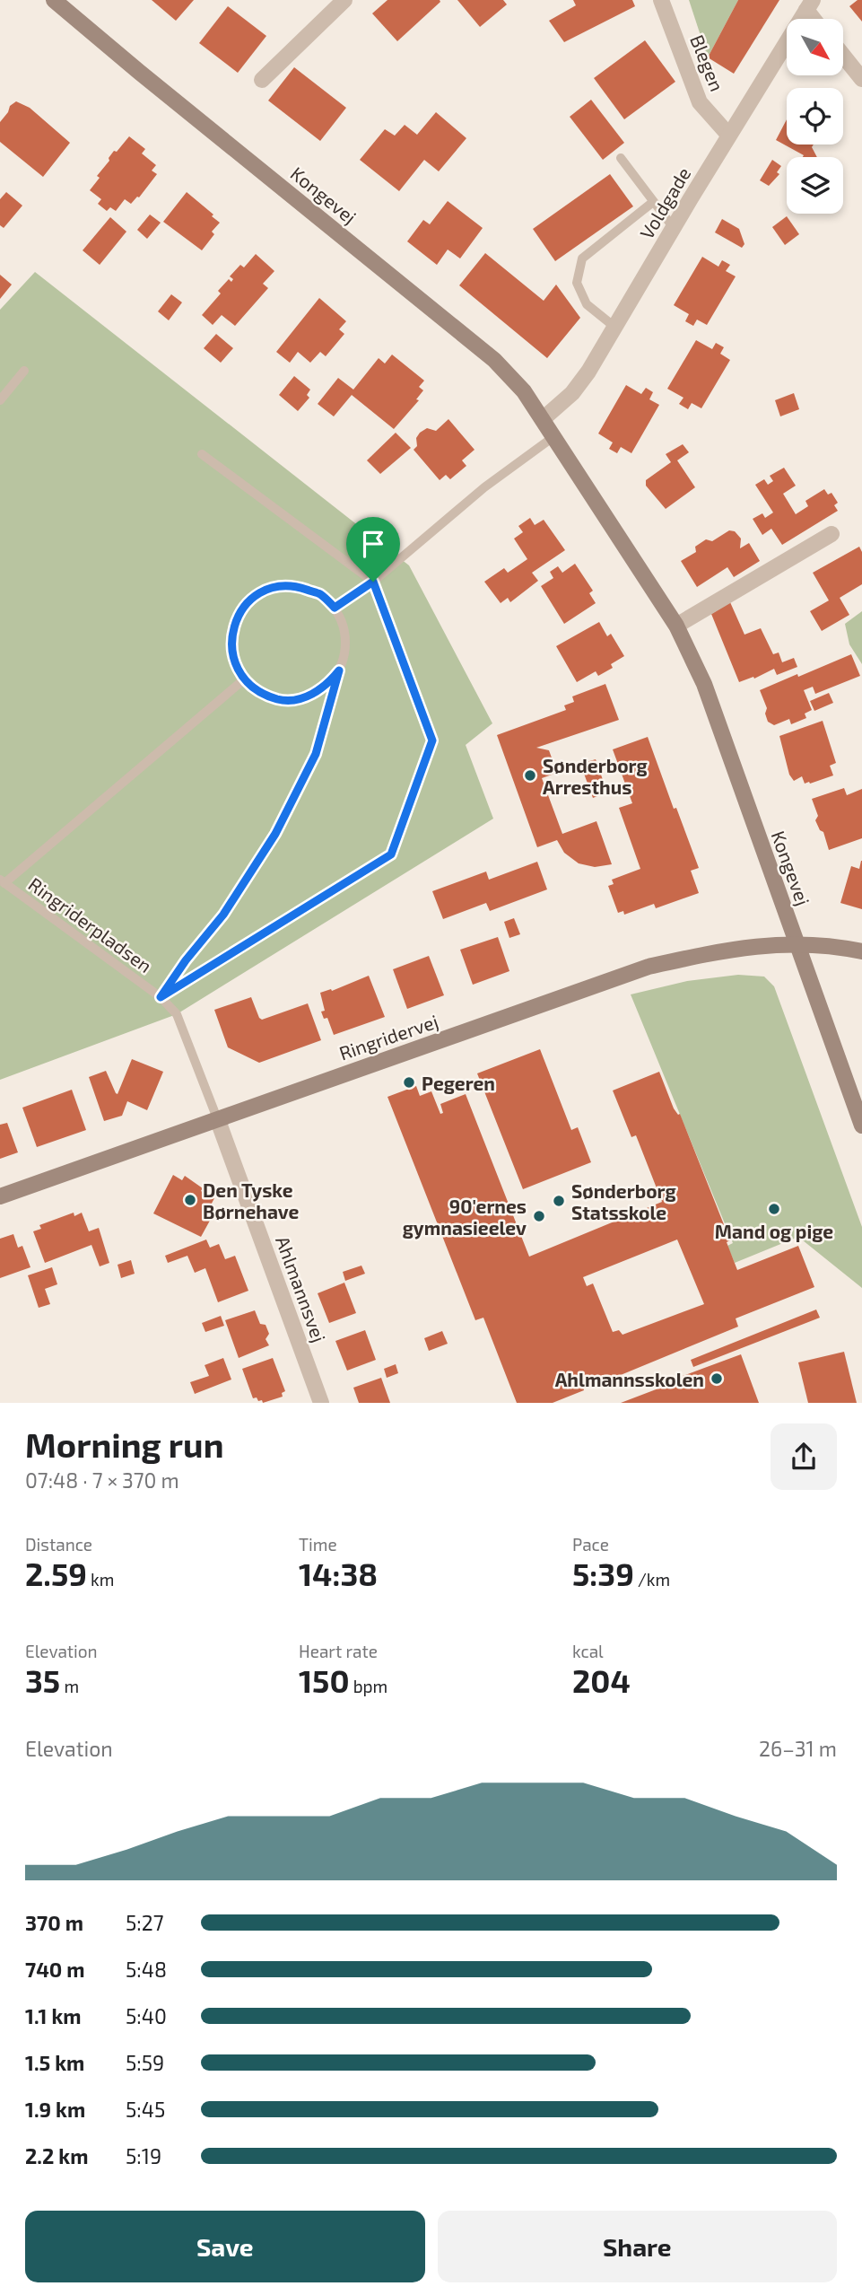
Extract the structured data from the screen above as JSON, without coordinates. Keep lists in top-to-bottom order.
{
  "streets": {
    "street": [
      "Blegen",
      "Kongevej",
      "Voldgade",
      "Ringridervej",
      "Ahlmannsvej"
    ],
    "lane": ["Ringriderpladsen"]
  },
  "crossings": [
    ["Blegen", "Voldgade"],
    ["Kongevej", "Voldgade"],
    ["Kongevej", "Ringridervej"],
    ["Ringriderpladsen", "Ringridervej"],
    ["Ringriderpladsen", "Ahlmannsvej"],
    ["Ringridervej", "Ahlmannsvej"]
  ],
  "places": [
    "Sønderborg Arresthus",
    "Pegeren",
    "Den Tyske Børnehave",
    "Sønderborg Statsskole",
    "Mand og pige",
    "90'ernes gymnasieelev",
    "Ahlmannsskolen"
  ],
  "north": "bottom right",
  "page": {
    "heading": ["Morning run", "07:48 · 7 × 370 m"],
    "stats": [
      ["Distance", "2.59 km"],
      ["Time", "14:38"],
      ["Pace", "5:39 /km"],
      ["Elevation", "35 m"],
      ["Heart rate", "150 bpm"],
      ["kcal", "204"]
    ],
    "chart": ["Elevation", "26–31 m"],
    "list": [
      {
        "name": "370 m",
        "note": "5:27"
      },
      {
        "name": "740 m",
        "note": "5:48"
      },
      {
        "name": "1.1 km",
        "note": "5:40"
      },
      {
        "name": "1.5 km",
        "note": "5:59"
      },
      {
        "name": "1.9 km",
        "note": "5:45"
      },
      {
        "name": "2.2 km",
        "note": "5:19"
      }
    ],
    "buttons": ["Save", "Share"]
  }
}
